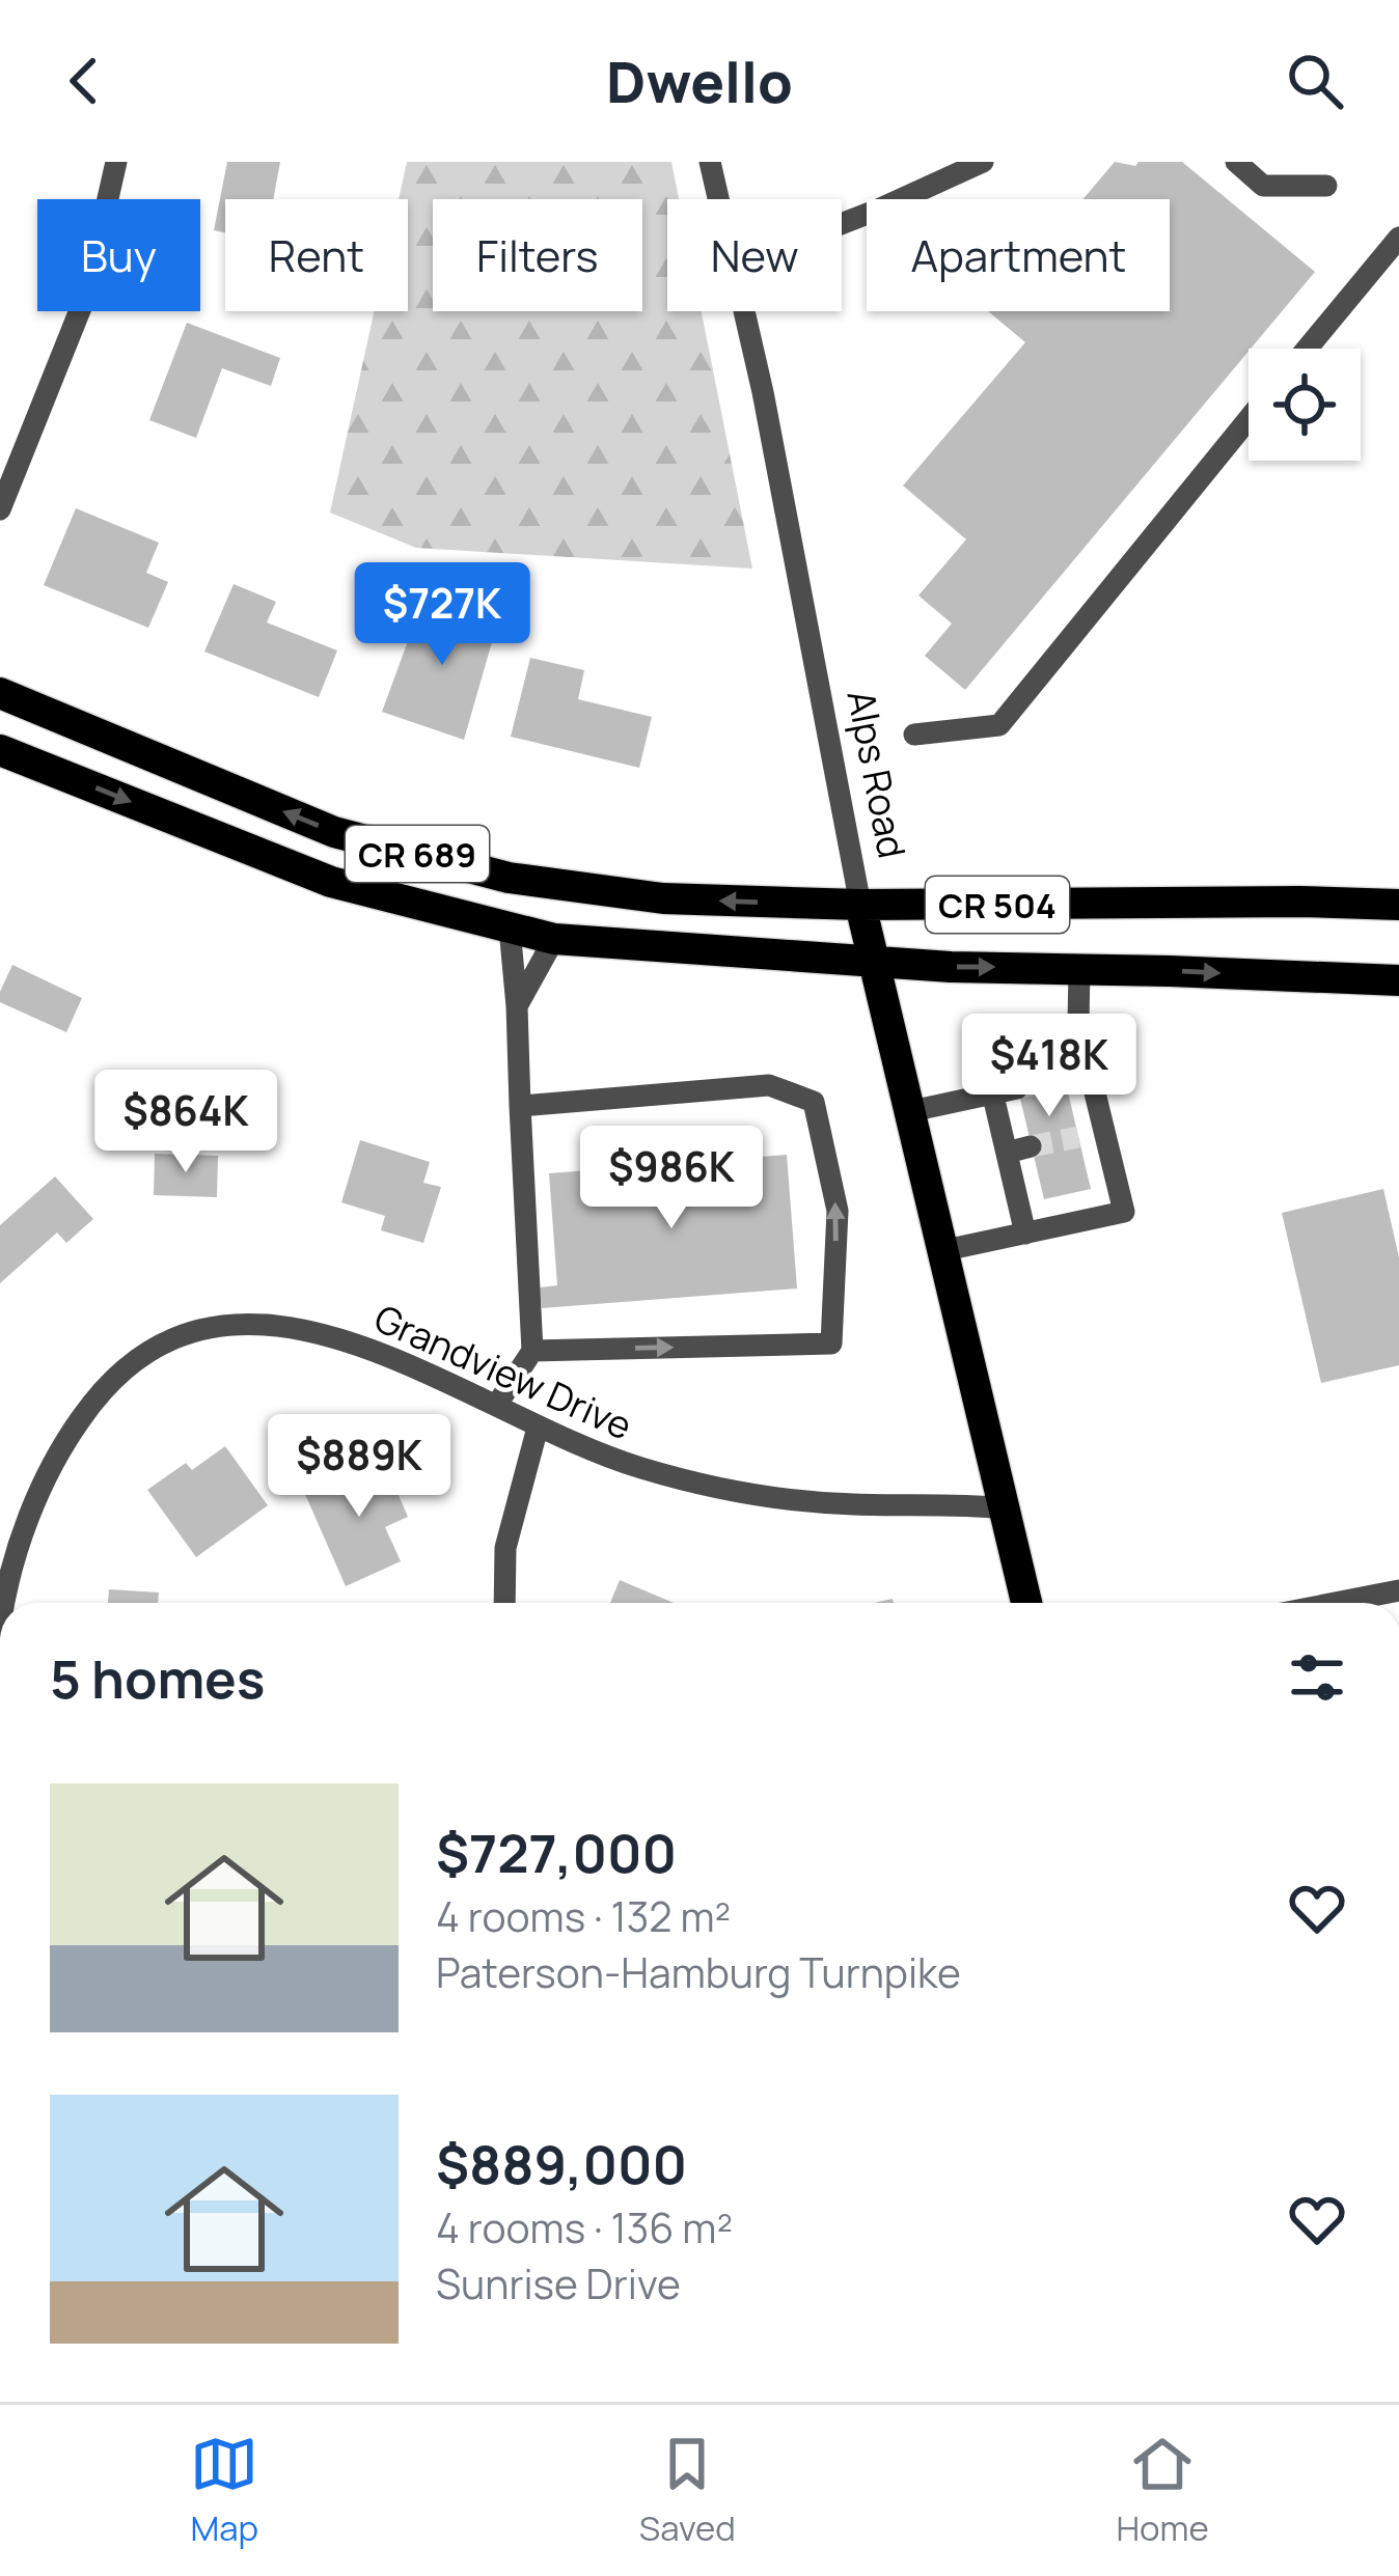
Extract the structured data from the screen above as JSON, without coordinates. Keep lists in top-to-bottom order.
{
  "streets": {
    "main road": ["Alps Road", "CR 689", "CR 504"],
    "street": ["Grandview Drive"]
  },
  "crossings": [
    ["Alps Road", "CR 689"],
    ["Alps Road", "CR 504"],
    ["Alps Road", "Grandview Drive"],
    ["CR 689", "CR 504"]
  ],
  "page": {
    "header": "Dwello",
    "chip": [
      "Buy",
      "Rent",
      "Filters",
      "New",
      "Apartment"
    ],
    "price": [
      "$727K",
      "$418K",
      "$864K",
      "$986K",
      "$889K"
    ],
    "heading": "5 homes",
    "list": [
      {
        "name": "$727,000",
        "note": "4 rooms · 132 m² · Paterson-Hamburg Turnpike"
      },
      {
        "name": "$889,000",
        "note": "4 rooms · 136 m² · Sunrise Drive"
      }
    ],
    "tabs": ["Map", "Saved", "Home"]
  }
}
